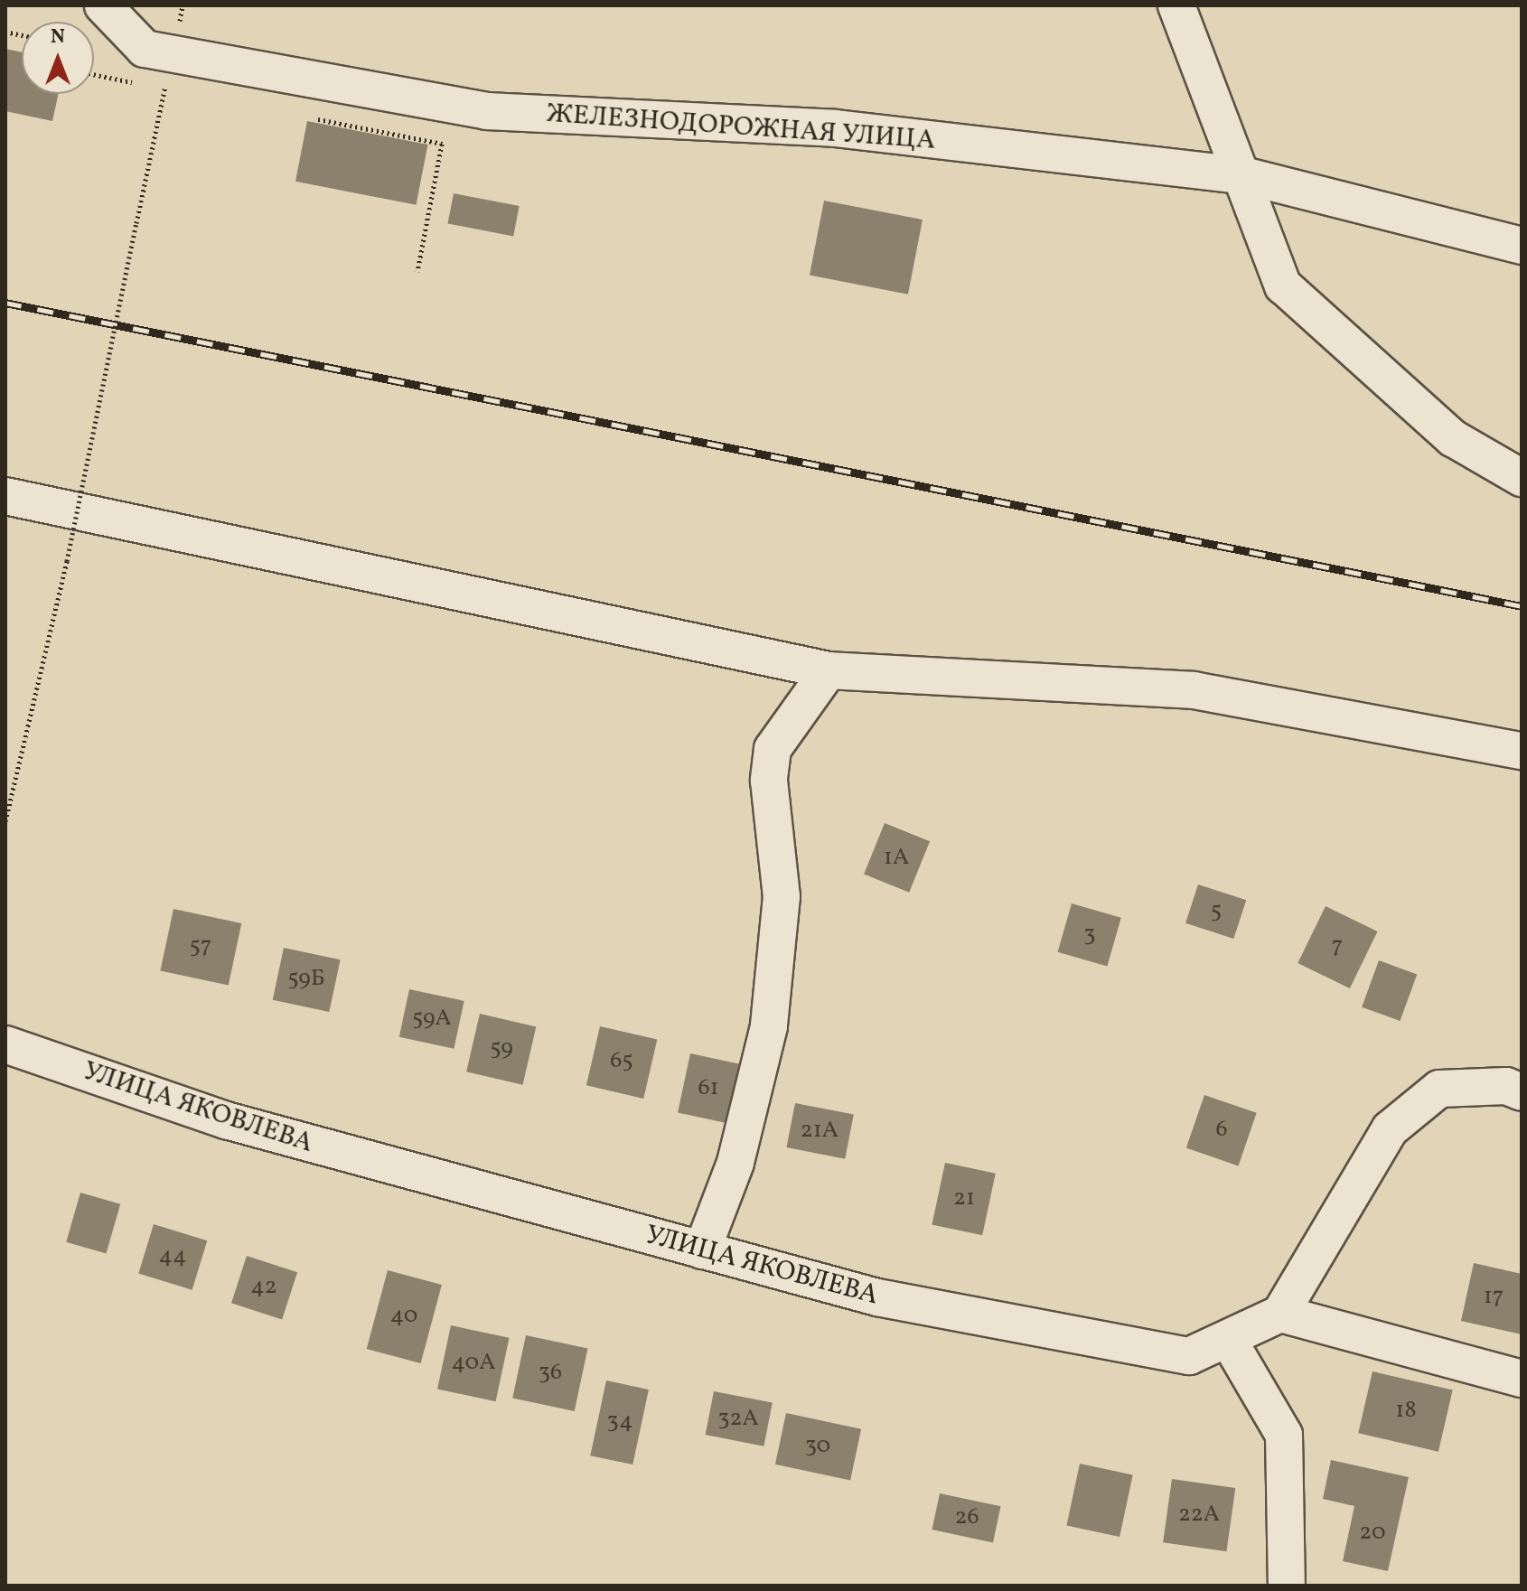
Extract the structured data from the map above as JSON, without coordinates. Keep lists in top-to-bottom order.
{
  "streets": {
    "street": ["ЖЕЛЕЗНОДОРОЖНАЯ УЛИЦА", "УЛИЦА ЯКОВЛЕВА"]
  },
  "house_numbers": [
    "1А",
    "5",
    "3",
    "57",
    "7",
    "59Б",
    "59А",
    "59",
    "65",
    "61",
    "6",
    "21А",
    "21",
    "44",
    "42",
    "17",
    "40",
    "40А",
    "36",
    "18",
    "32А",
    "34",
    "30",
    "22А",
    "26",
    "20"
  ],
  "north": "top"
}
